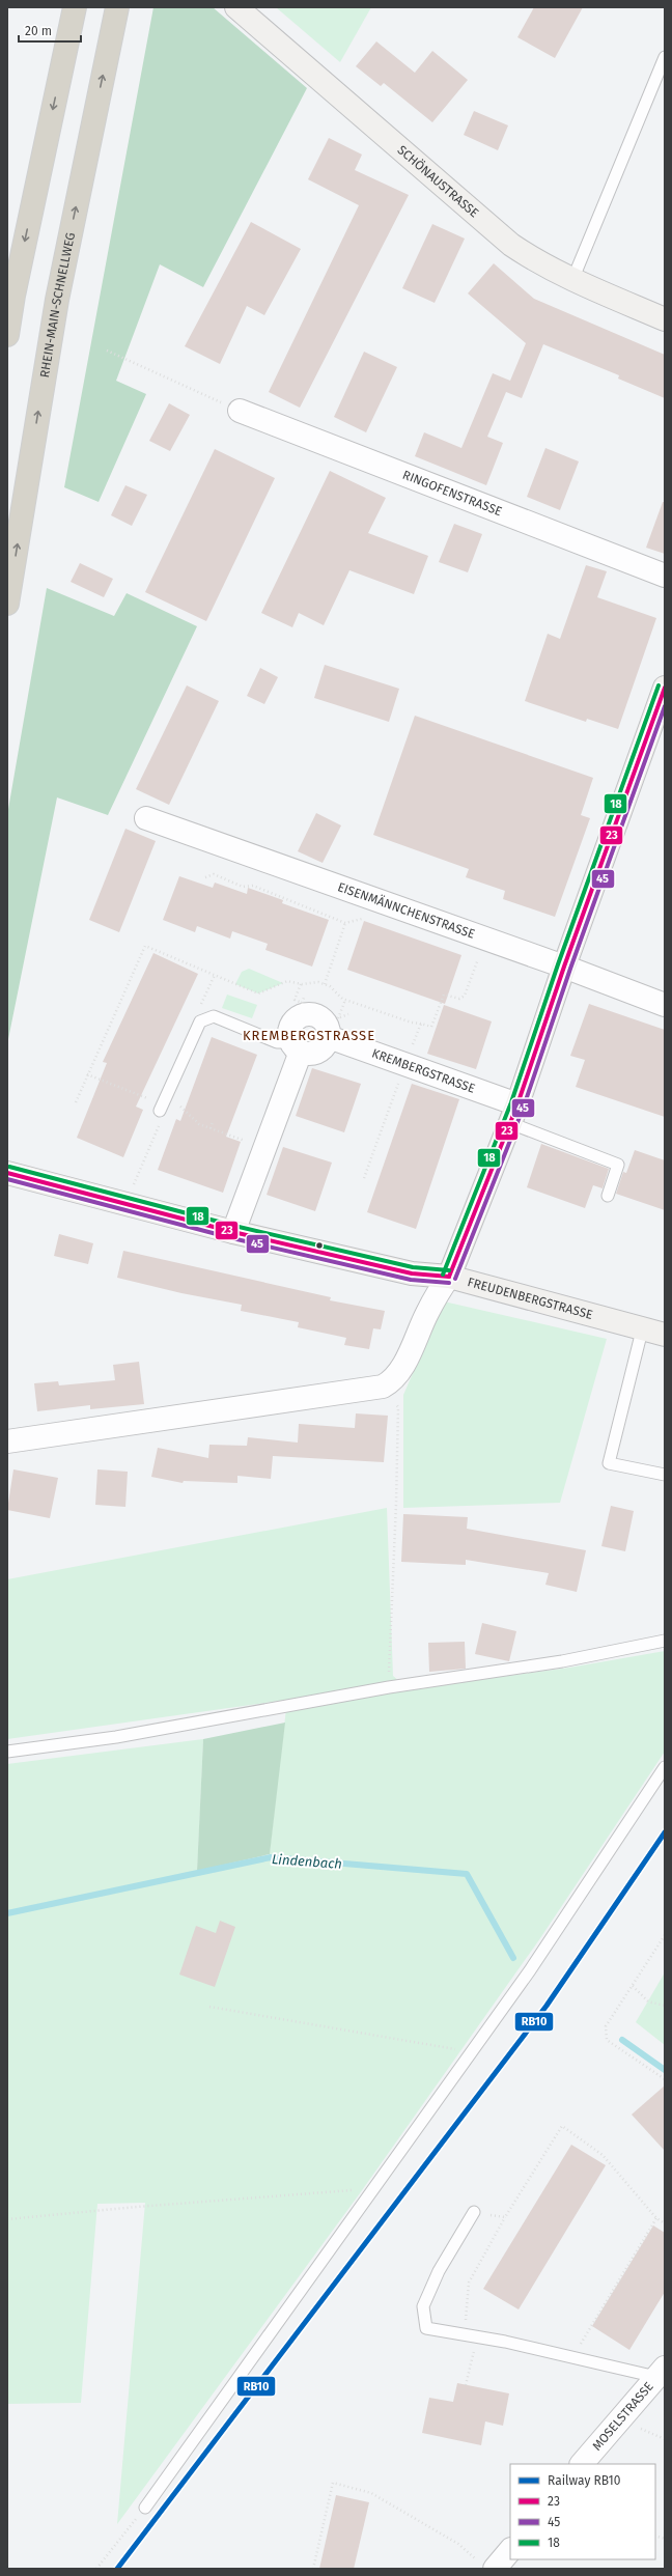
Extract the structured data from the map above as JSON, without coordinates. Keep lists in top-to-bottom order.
{
  "streets": {
    "highway": ["RHEIN-MAIN-SCHNELLWEG"],
    "street": [
      "SCHÖNAUSTRASSE",
      "RINGOFENSTRASSE",
      "EISENMÄNNCHENSTRASSE",
      "KREMBERGSTRASSE",
      "FREUDENBERGSTRASSE",
      "MOSELSTRASSE"
    ]
  },
  "districts": ["KREMBERGSTRASSE"],
  "water": ["Lindenbach"],
  "lines": [
    "transit line 18",
    "transit line 23",
    "transit line 45",
    "rail line RB10"
  ],
  "legend": [
    "Railway RB10",
    "23",
    "45",
    "18"
  ],
  "scale_bar": "20 m"
}
